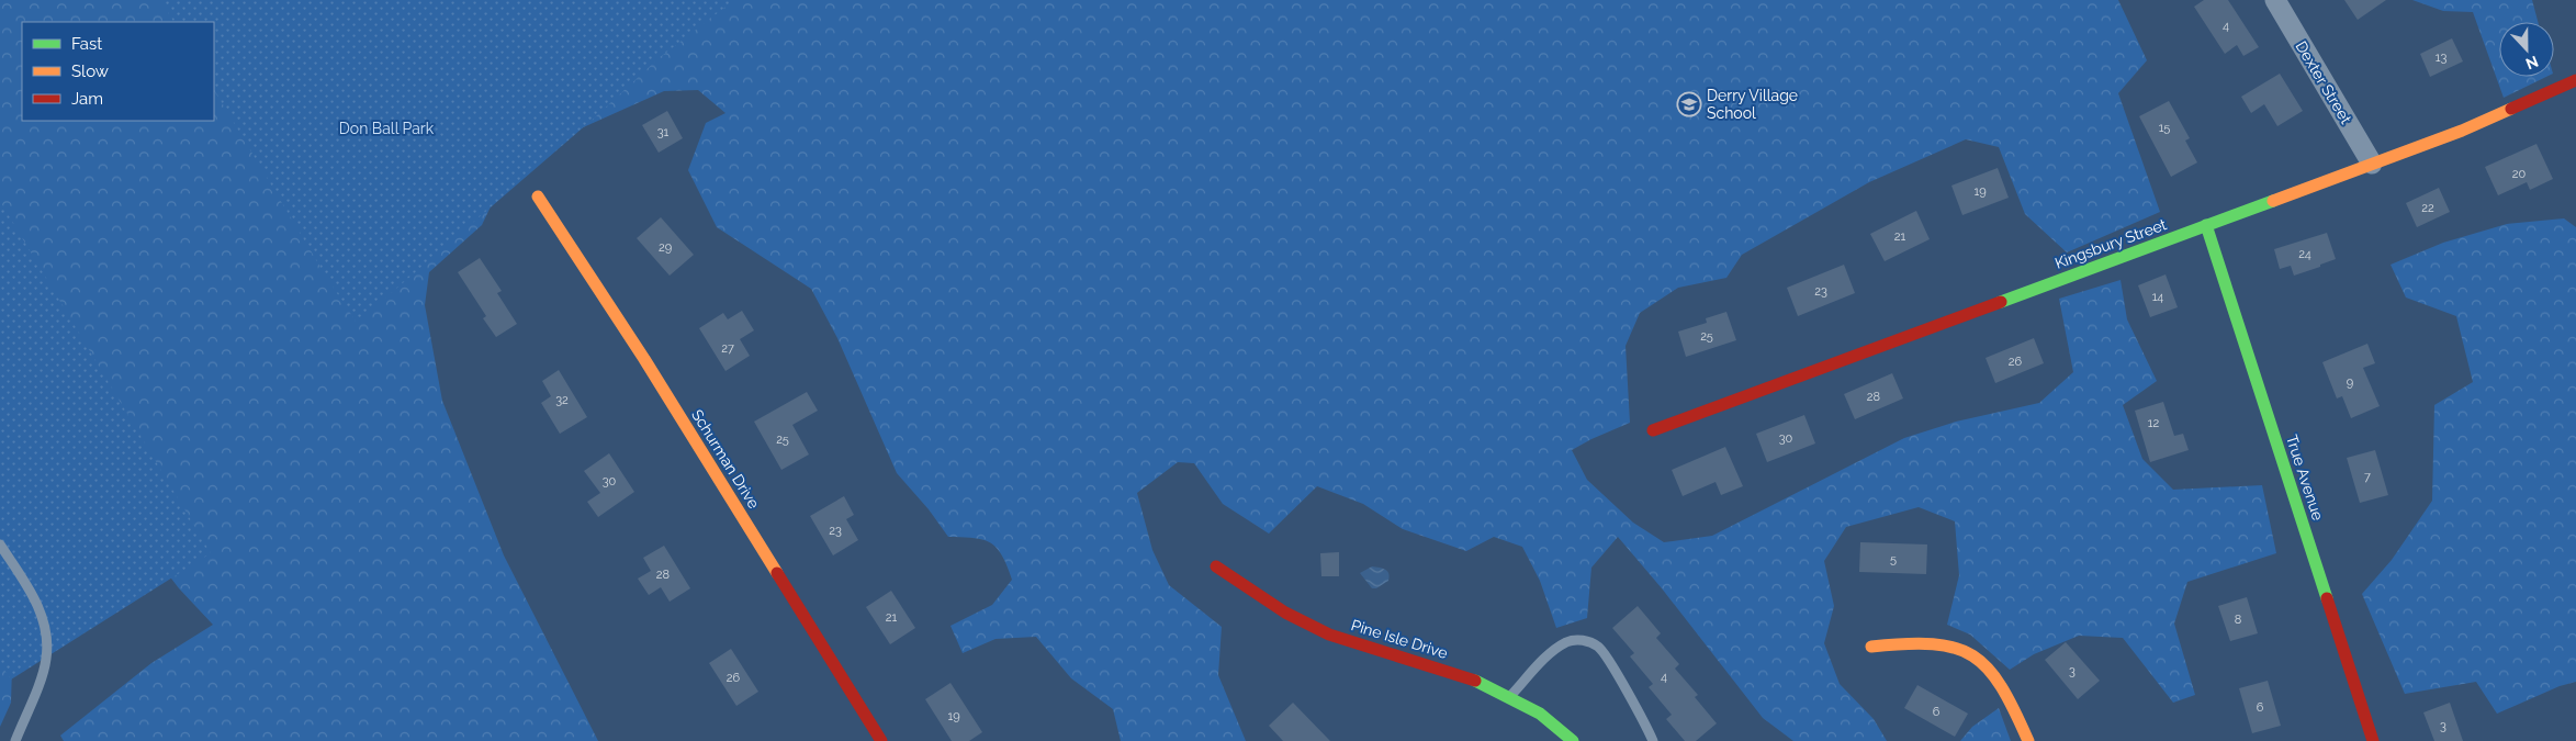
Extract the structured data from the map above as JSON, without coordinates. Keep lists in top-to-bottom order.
{
  "streets": {
    "street": [
      "Dexter Street",
      "Kingsbury Street",
      "Schurman Drive",
      "True Avenue",
      "Pine Isle Drive"
    ]
  },
  "crossings": [
    ["Dexter Street", "Kingsbury Street"],
    ["Kingsbury Street", "True Avenue"]
  ],
  "parks": ["Don Ball Park"],
  "places": {
    "school or university": ["Derry Village School"]
  },
  "house_numbers": [
    "4",
    "13",
    "15",
    "31",
    "20",
    "19",
    "22",
    "21",
    "29",
    "24",
    "23",
    "14",
    "25",
    "27",
    "26",
    "9",
    "28",
    "32",
    "12",
    "30",
    "25",
    "7",
    "30",
    "23",
    "5",
    "28",
    "21",
    "8",
    "3",
    "4",
    "26",
    "6",
    "6",
    "19",
    "3"
  ],
  "legend": ["Fast", "Slow", "Jam"],
  "north": "bottom"
}
